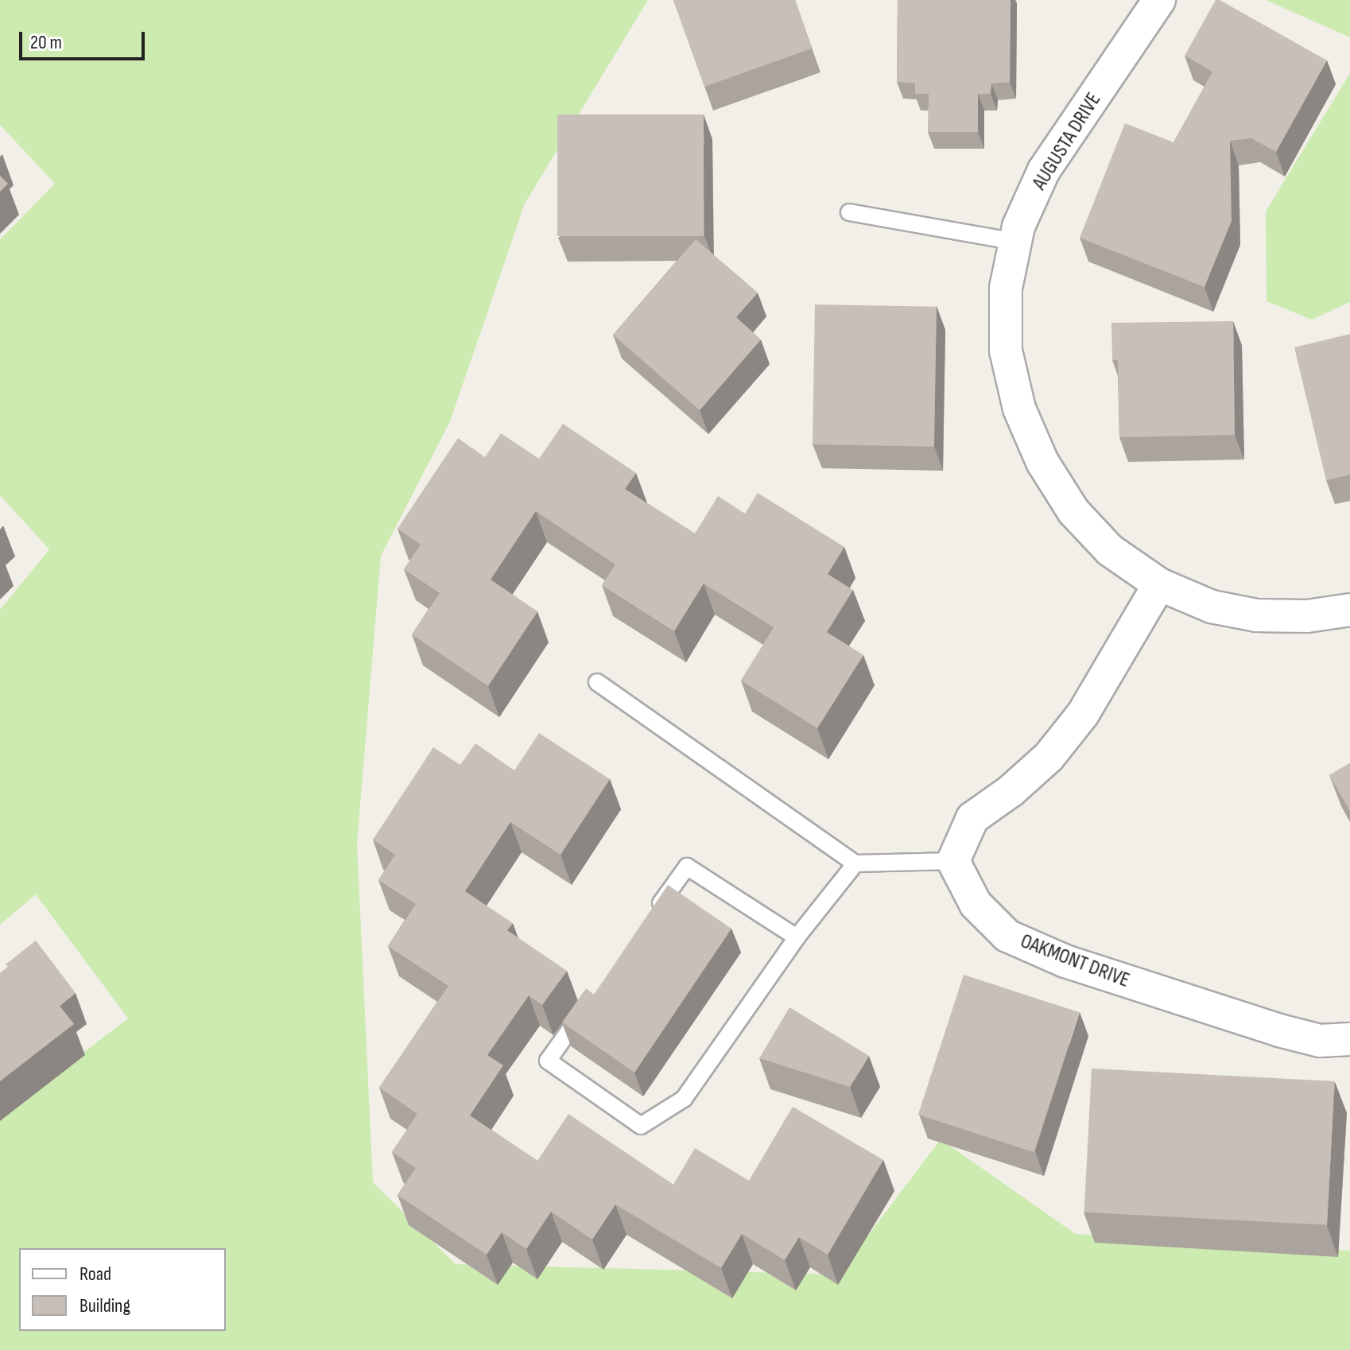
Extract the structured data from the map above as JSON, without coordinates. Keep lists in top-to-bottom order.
{
  "streets": {
    "street": ["AUGUSTA DRIVE", "OAKMONT DRIVE"]
  },
  "legend": ["Road", "Building"],
  "scale_bar": "20 m"
}
